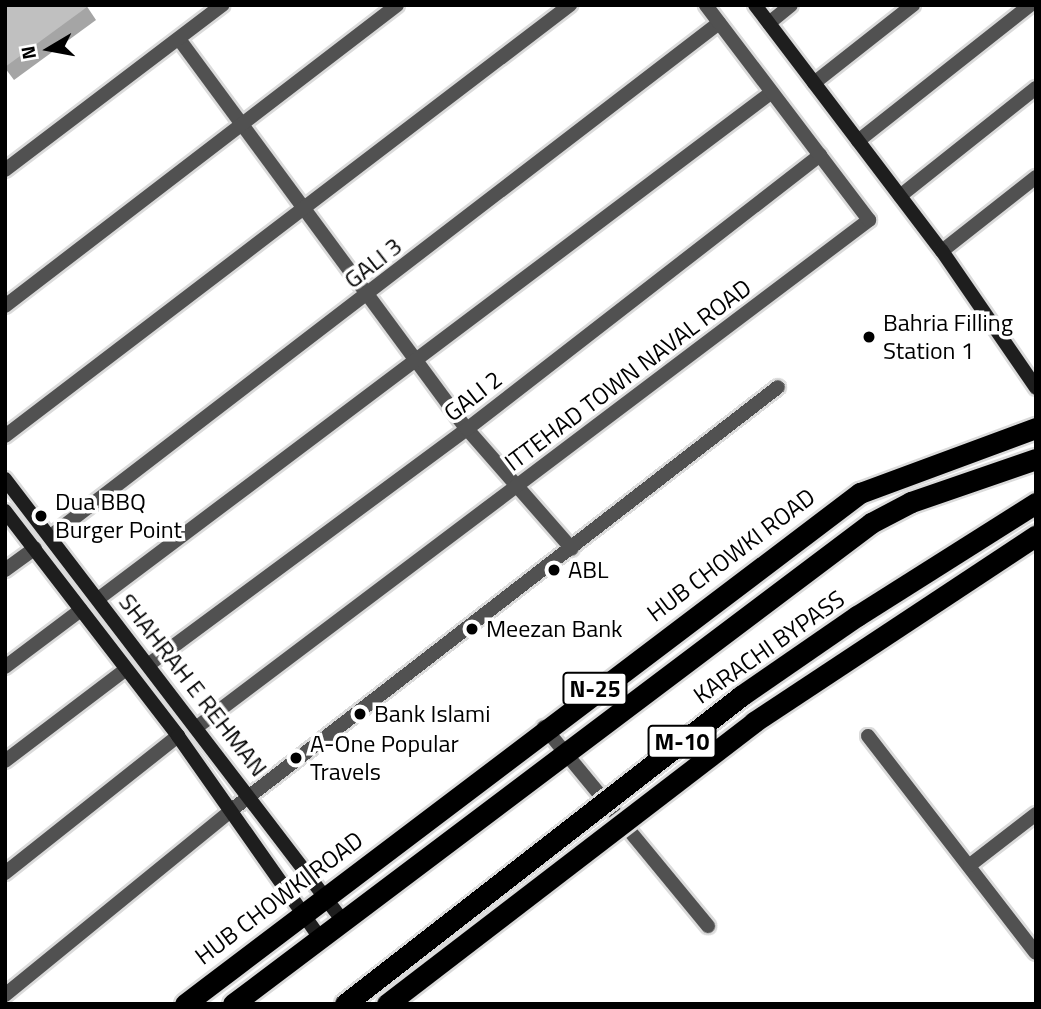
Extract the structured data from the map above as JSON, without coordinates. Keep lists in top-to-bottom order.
{
  "streets": {
    "highway": [
      "HUB CHOWKI ROAD",
      "KARACHI BYPASS",
      "N-25",
      "M-10"
    ],
    "main road": ["SHAHRAH E REHMAN"],
    "street": ["GALI 3", "ITTEHAD TOWN NAVAL ROAD", "GALI 2"]
  },
  "crossings": [
    ["GALI 3", "ITTEHAD TOWN NAVAL ROAD"],
    ["GALI 3", "SHAHRAH E REHMAN"],
    ["ITTEHAD TOWN NAVAL ROAD", "GALI 2"],
    ["ITTEHAD TOWN NAVAL ROAD", "SHAHRAH E REHMAN"],
    ["GALI 2", "SHAHRAH E REHMAN"],
    ["HUB CHOWKI ROAD", "SHAHRAH E REHMAN"]
  ],
  "places": [
    "Bahria Filling Station 1",
    "Dua BBQ Burger Point",
    "ABL",
    "Meezan Bank",
    "Bank Islami",
    "A-One Popular Travels"
  ],
  "north": "left"
}
